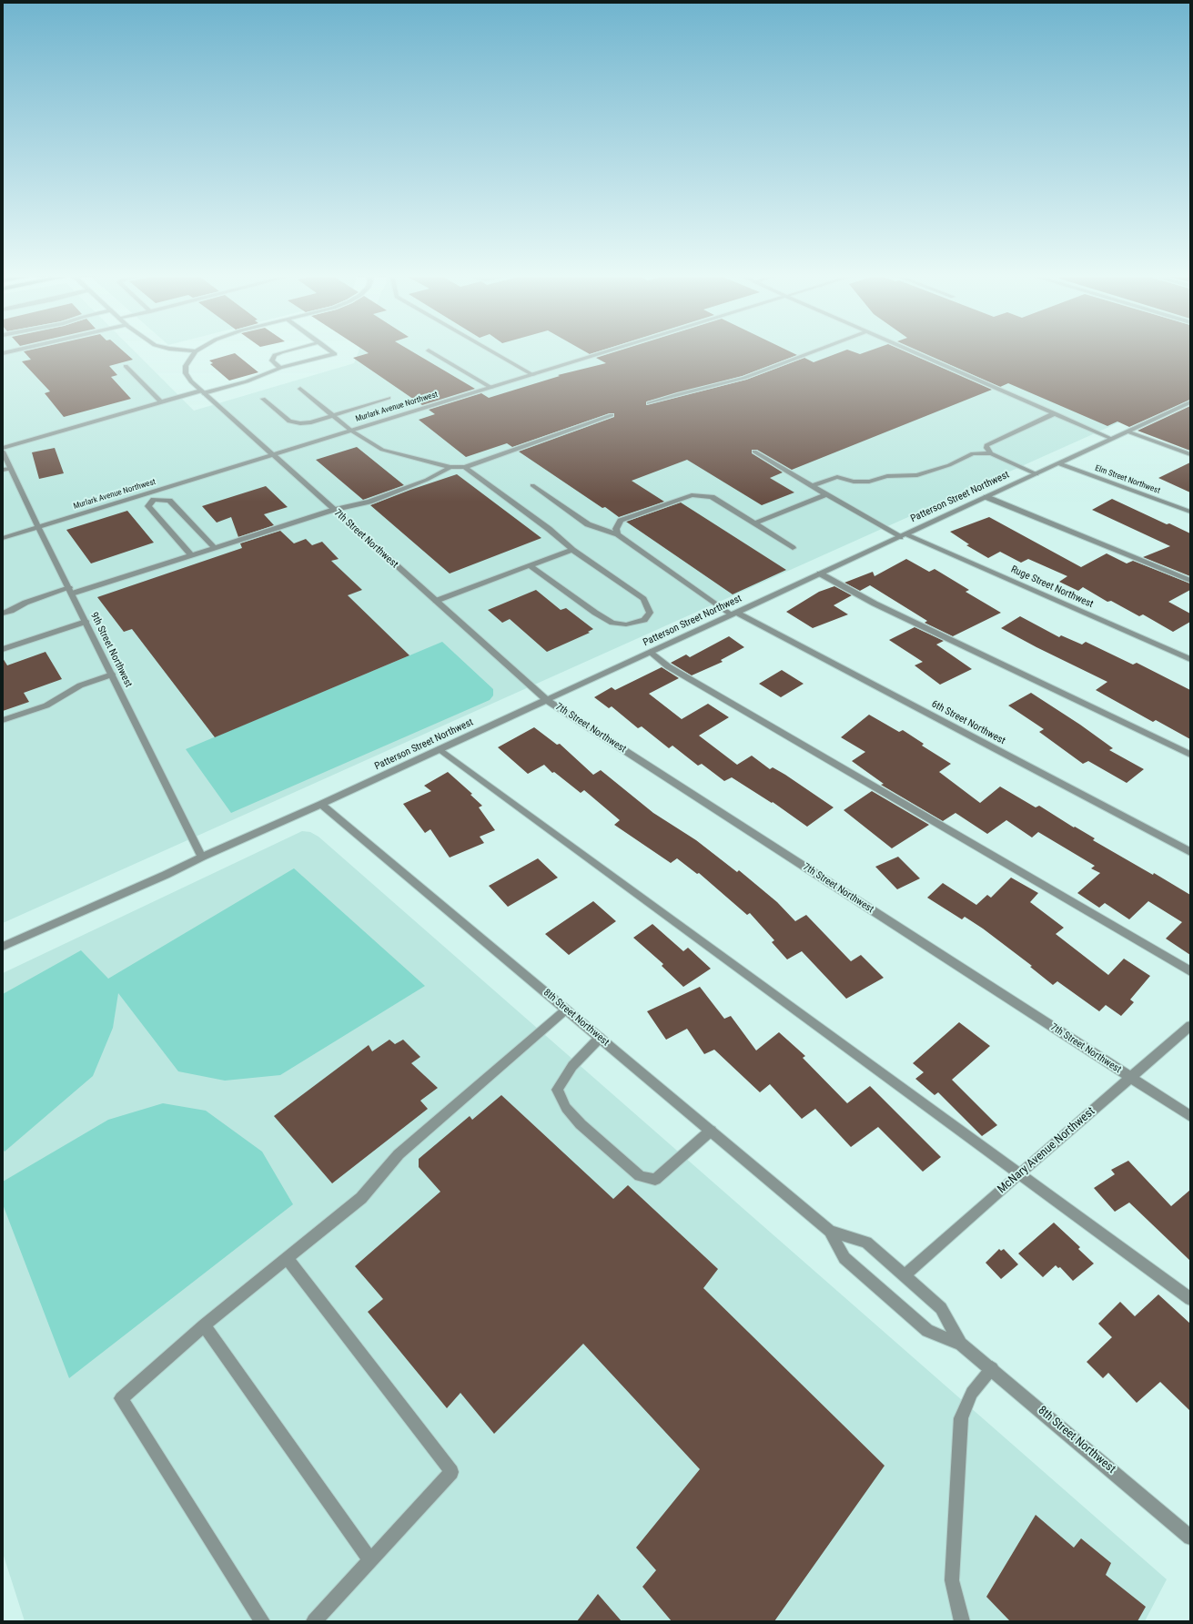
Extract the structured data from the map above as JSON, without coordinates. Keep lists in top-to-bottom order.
{
  "streets": {
    "street": [
      "Murlark Avenue Northwest",
      "Elm Street Northwest",
      "Patterson Street Northwest",
      "7th Street Northwest",
      "Ruge Street Northwest",
      "9th Street Northwest",
      "6th Street Northwest",
      "8th Street Northwest",
      "McNary Avenue Northwest"
    ]
  },
  "crossings": [
    ["Murlark Avenue Northwest", "7th Street Northwest"],
    ["Murlark Avenue Northwest", "9th Street Northwest"],
    ["Elm Street Northwest", "Patterson Street Northwest"],
    ["Patterson Street Northwest", "7th Street Northwest"],
    ["Patterson Street Northwest", "Ruge Street Northwest"],
    ["Patterson Street Northwest", "9th Street Northwest"],
    ["Patterson Street Northwest", "6th Street Northwest"],
    ["Patterson Street Northwest", "8th Street Northwest"],
    ["7th Street Northwest", "McNary Avenue Northwest"],
    ["8th Street Northwest", "McNary Avenue Northwest"]
  ]
}
